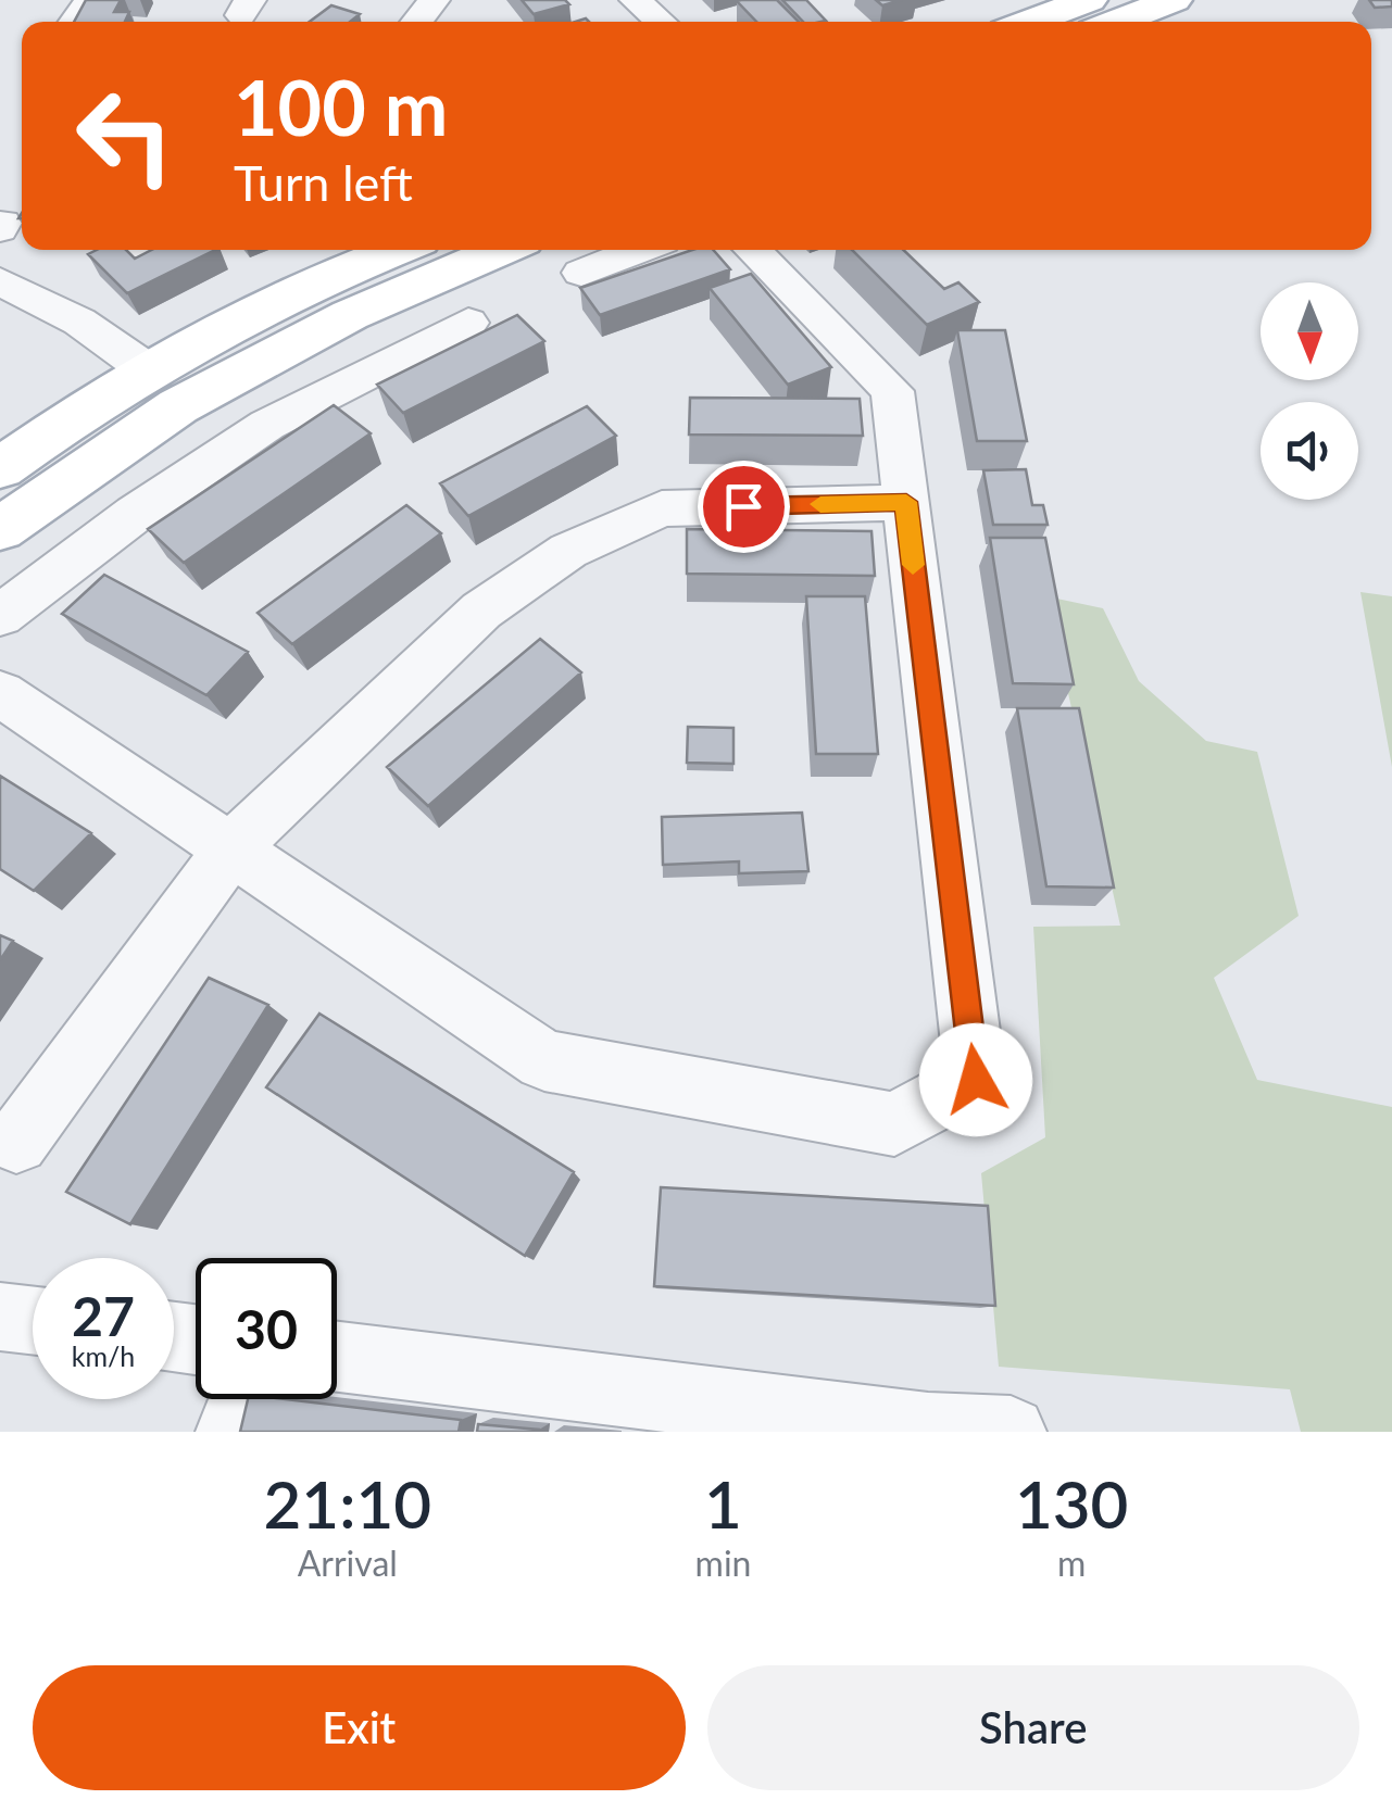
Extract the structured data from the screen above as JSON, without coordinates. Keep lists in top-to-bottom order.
{
  "north": "bottom",
  "page": {
    "turn": ["100 m", "Turn left"],
    "speed": "27 km/h",
    "limit": "30",
    "eta": [
      "21:10",
      "Arrival",
      "1",
      "min",
      "130",
      "m"
    ],
    "buttons": ["Exit", "Share"]
  }
}
